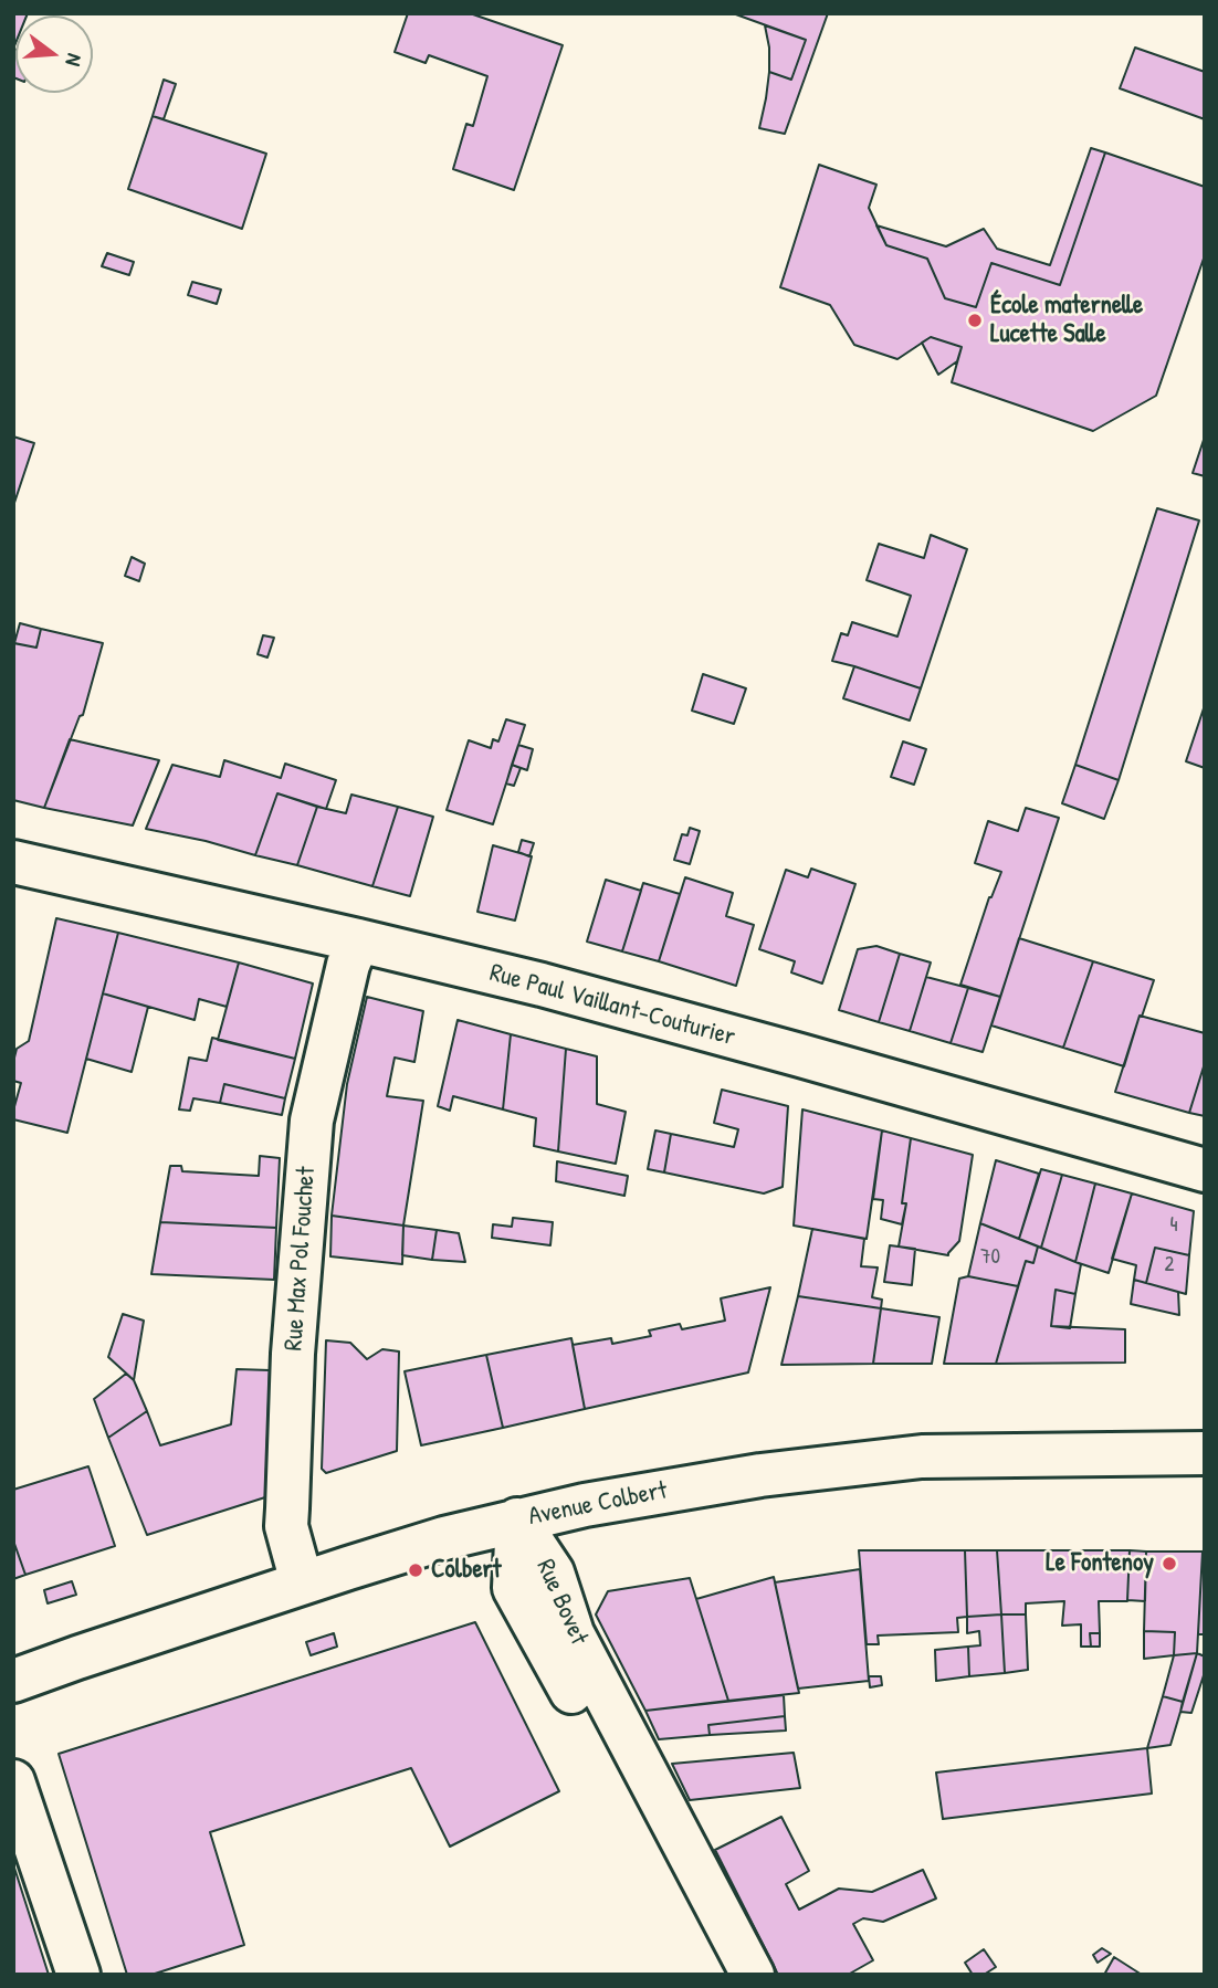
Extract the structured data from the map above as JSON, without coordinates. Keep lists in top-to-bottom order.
{
  "streets": {
    "street": [
      "Rue Paul Vaillant-Couturier",
      "Rue Max Pol Fouchet",
      "Avenue Colbert",
      "Rue Bovet"
    ]
  },
  "crossings": [
    ["Rue Paul Vaillant-Couturier", "Rue Max Pol Fouchet"],
    ["Rue Max Pol Fouchet", "Avenue Colbert"],
    ["Avenue Colbert", "Rue Bovet"]
  ],
  "places": ["École maternelle Lucette Salle", "Le Fontenoy", "Colbert"],
  "house_numbers": ["4", "70", "2"],
  "north": "right"
}
